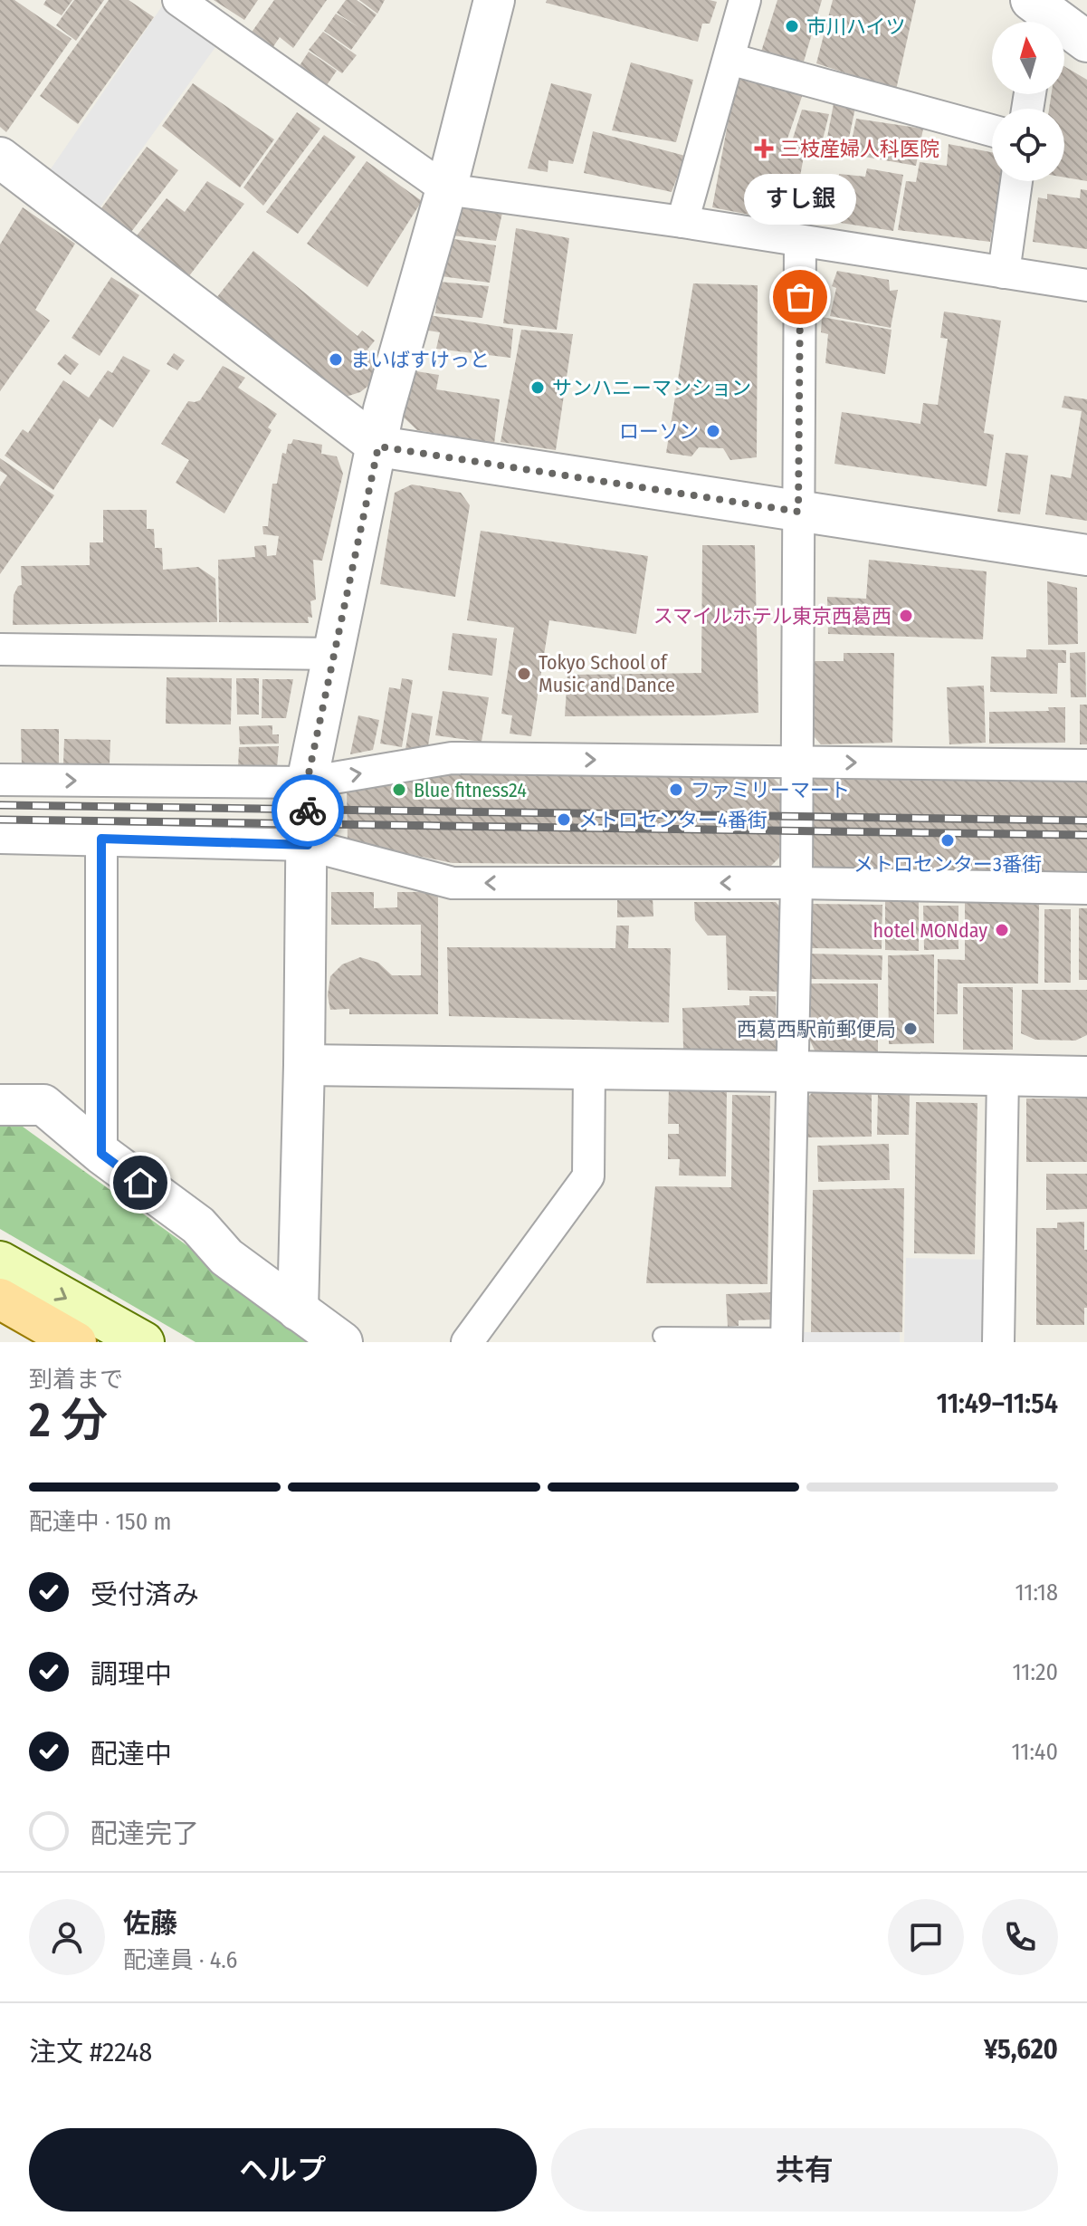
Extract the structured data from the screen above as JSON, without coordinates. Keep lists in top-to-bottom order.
{
  "places": {
    "other": [
      "市川ハイツ",
      "すし銀",
      "まいばすけっと",
      "サンハニーマンション",
      "ローソン",
      "スマイルホテル東京西葛西",
      "Tokyo School of Music and Dance",
      "Blue fitness24",
      "ファミリーマート",
      "メトロセンター4番街",
      "メトロセンター3番街",
      "hotel MONday",
      "西葛西駅前郵便局"
    ],
    "health": ["三枝産婦人科医院"]
  },
  "north": "top",
  "page": {
    "bubble": "すし銀",
    "heading": ["2 分", "到着まで", "11:49–11:54"],
    "panel": [
      "佐藤",
      "配達員 · 4.6",
      "注文 #2248",
      "¥5,620"
    ],
    "bar": "配達中 · 150 m",
    "list": [
      ["受付済み", "11:18"],
      ["調理中", "11:20"],
      ["配達中", "11:40"],
      "配達完了"
    ],
    "buttons": ["ヘルプ", "共有"]
  }
}
